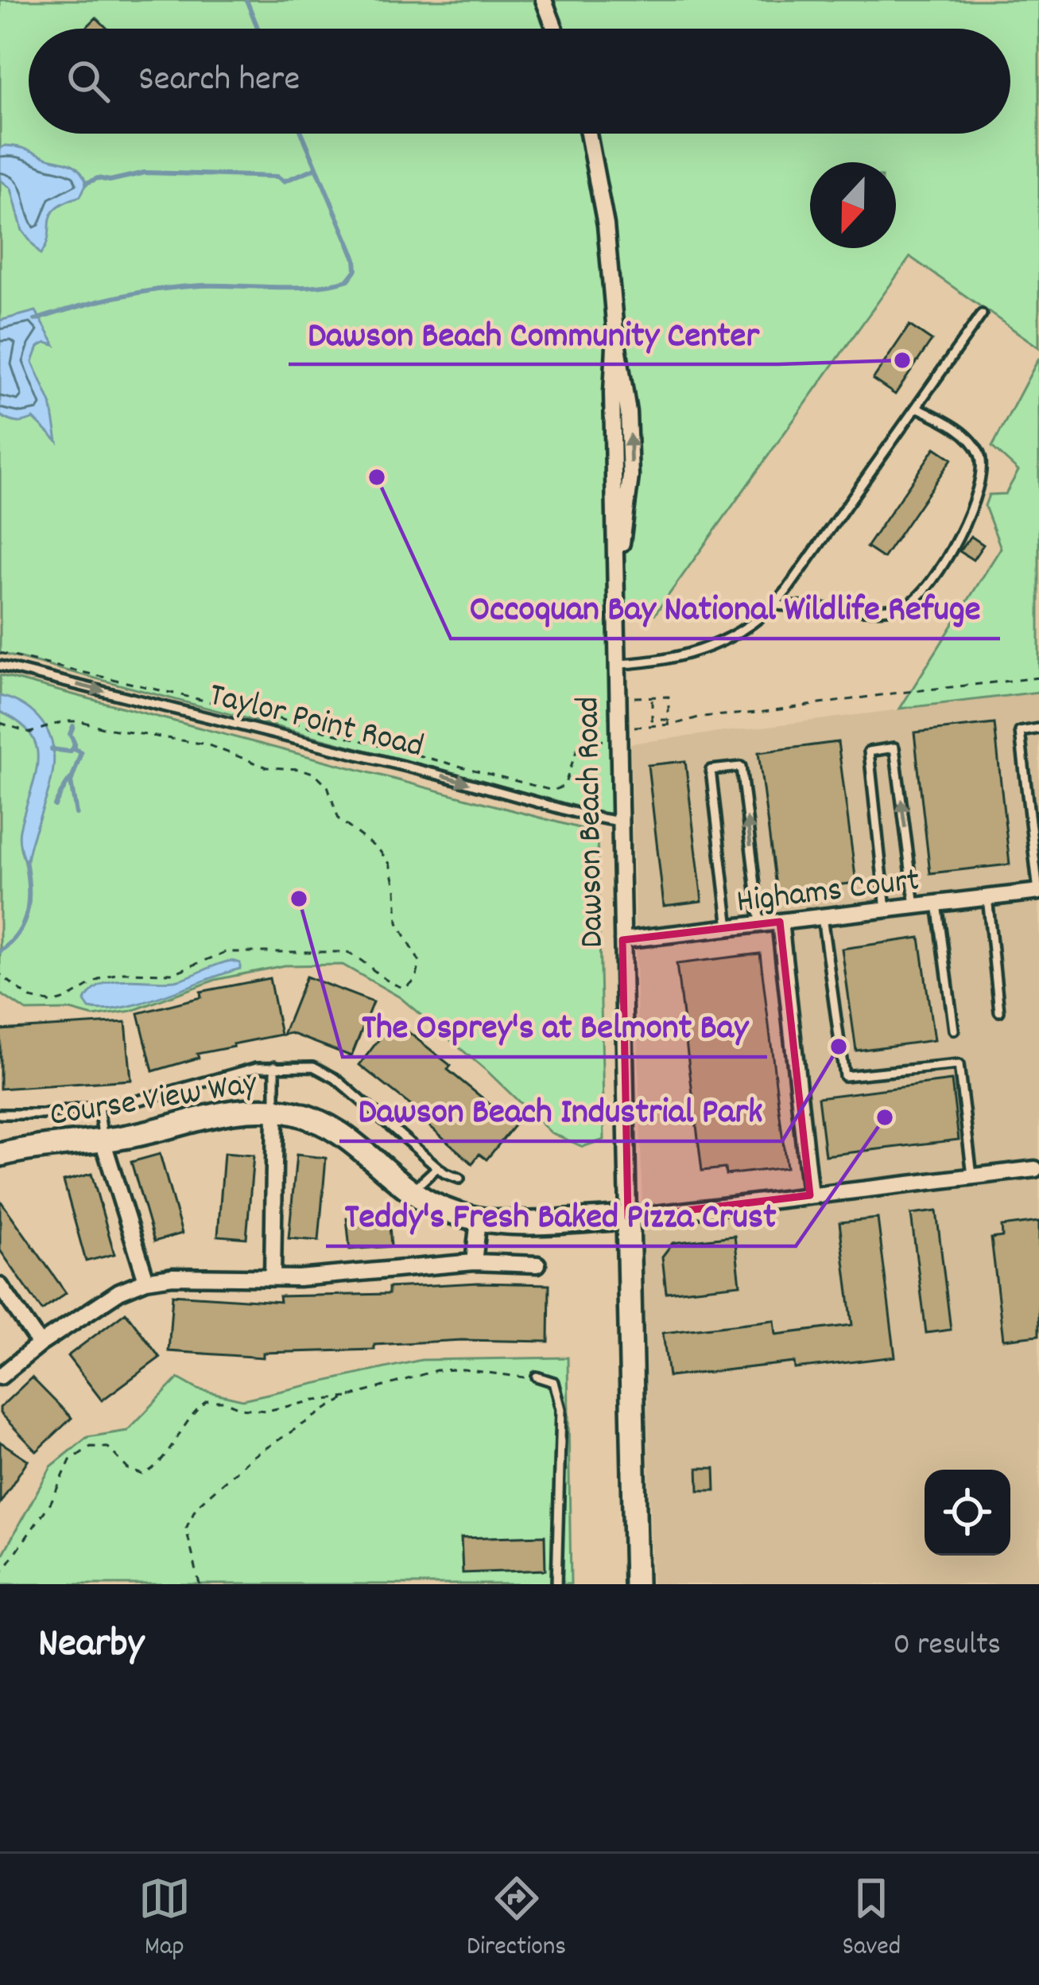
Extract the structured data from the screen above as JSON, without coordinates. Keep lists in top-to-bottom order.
{
  "streets": {
    "street": ["Dawson Beach Road", "Highams Court", "Course View Way"],
    "lane": ["Taylor Point Road"]
  },
  "crossings": [
    ["Taylor Point Road", "Dawson Beach Road"],
    ["Dawson Beach Road", "Highams Court"],
    ["Dawson Beach Road", "Course View Way"]
  ],
  "one_way": ["Taylor Point Road"],
  "places": [
    "Dawson Beach Community Center",
    "Occoquan Bay National Wildlife Refuge",
    "The Osprey's at Belmont Bay",
    "Dawson Beach Industrial Park",
    "Teddy's Fresh Baked Pizza Crust"
  ],
  "north": "bottom",
  "page": {
    "search": "Search here",
    "heading": ["Nearby", "0 results"],
    "nav": ["Map", "Directions", "Saved"]
  }
}
